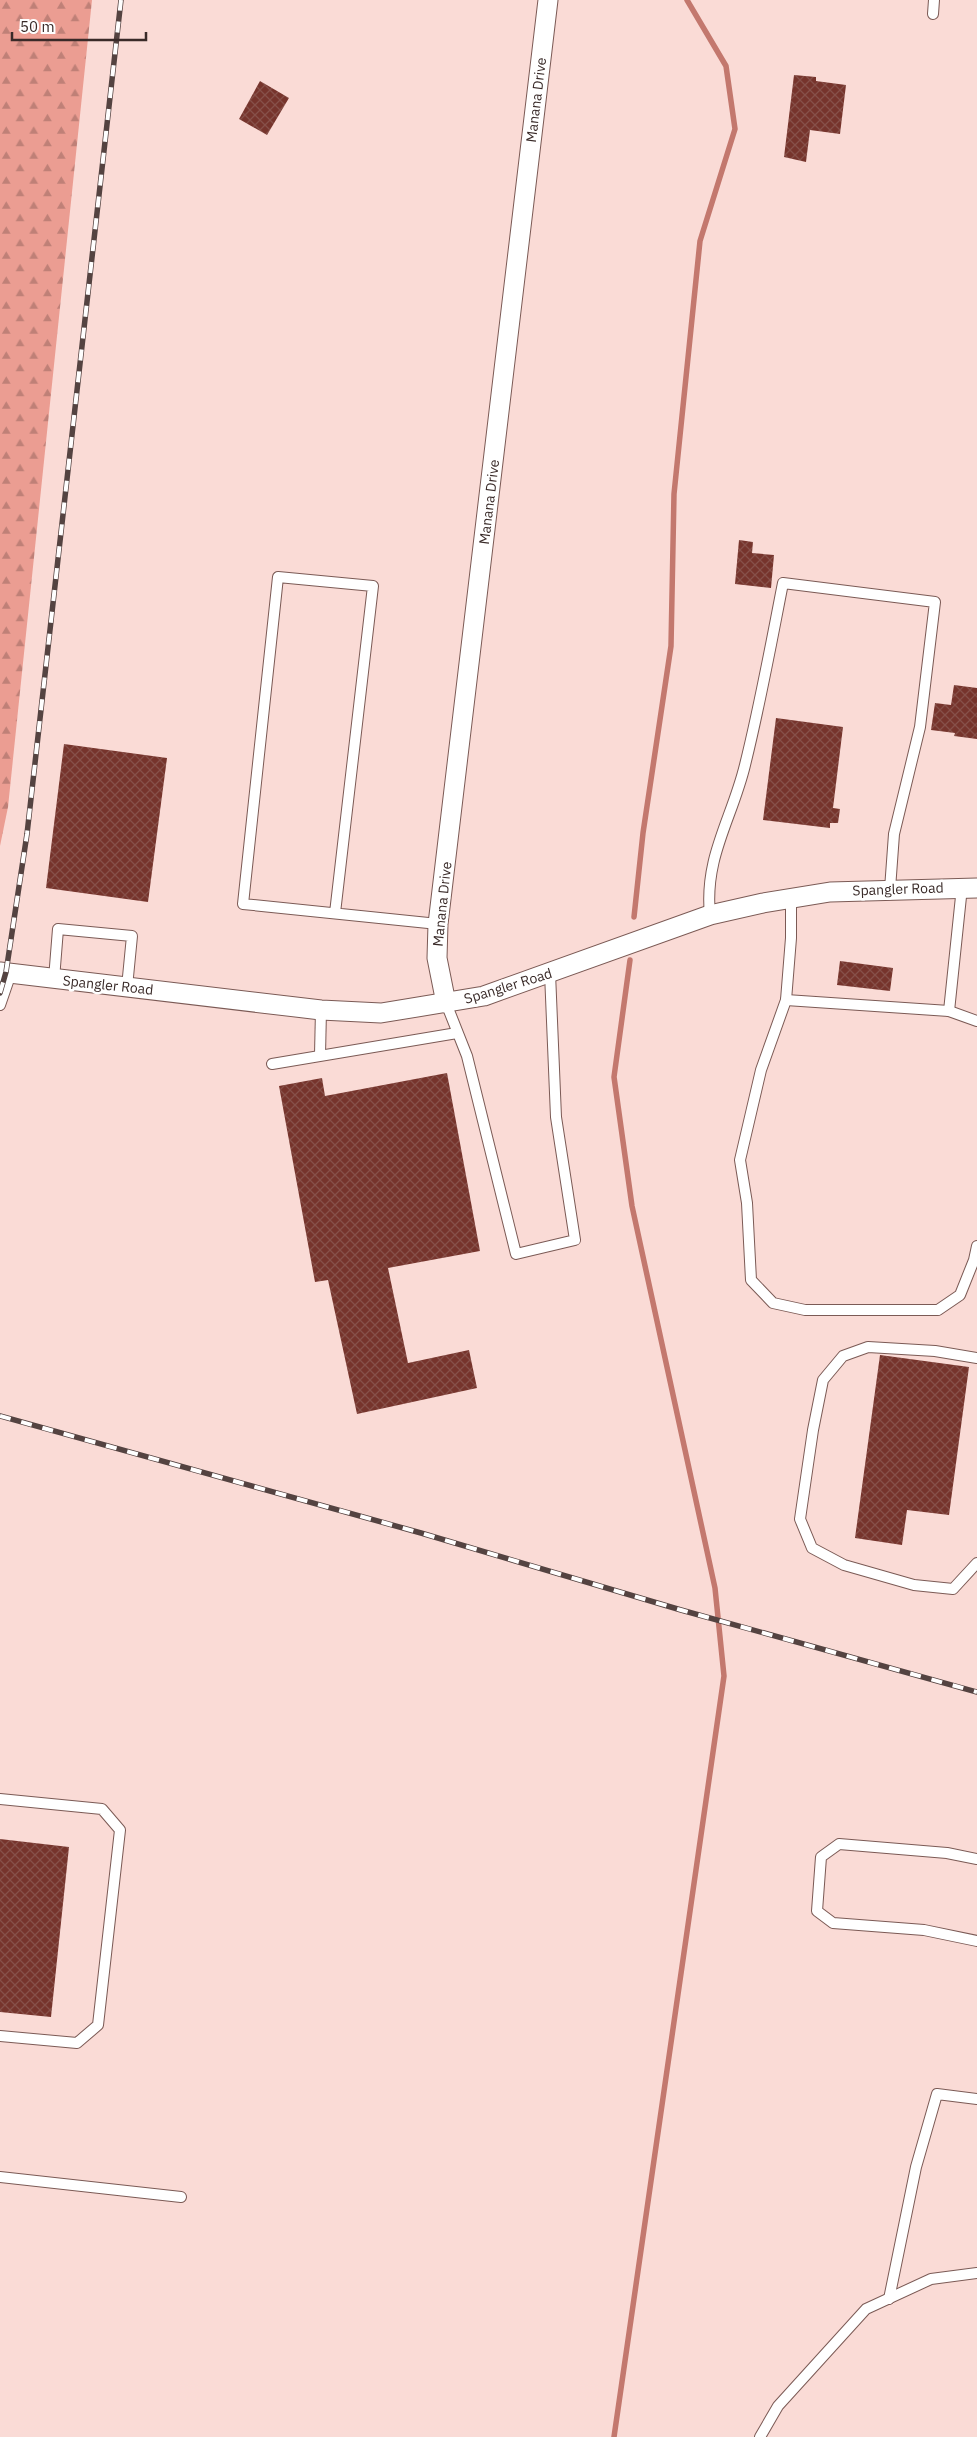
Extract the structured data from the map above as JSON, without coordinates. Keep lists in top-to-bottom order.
{
  "streets": {
    "street": ["Manana Drive", "Spangler Road"]
  },
  "crossings": [
    ["Manana Drive", "Spangler Road"]
  ],
  "scale_bar": "50 m"
}
